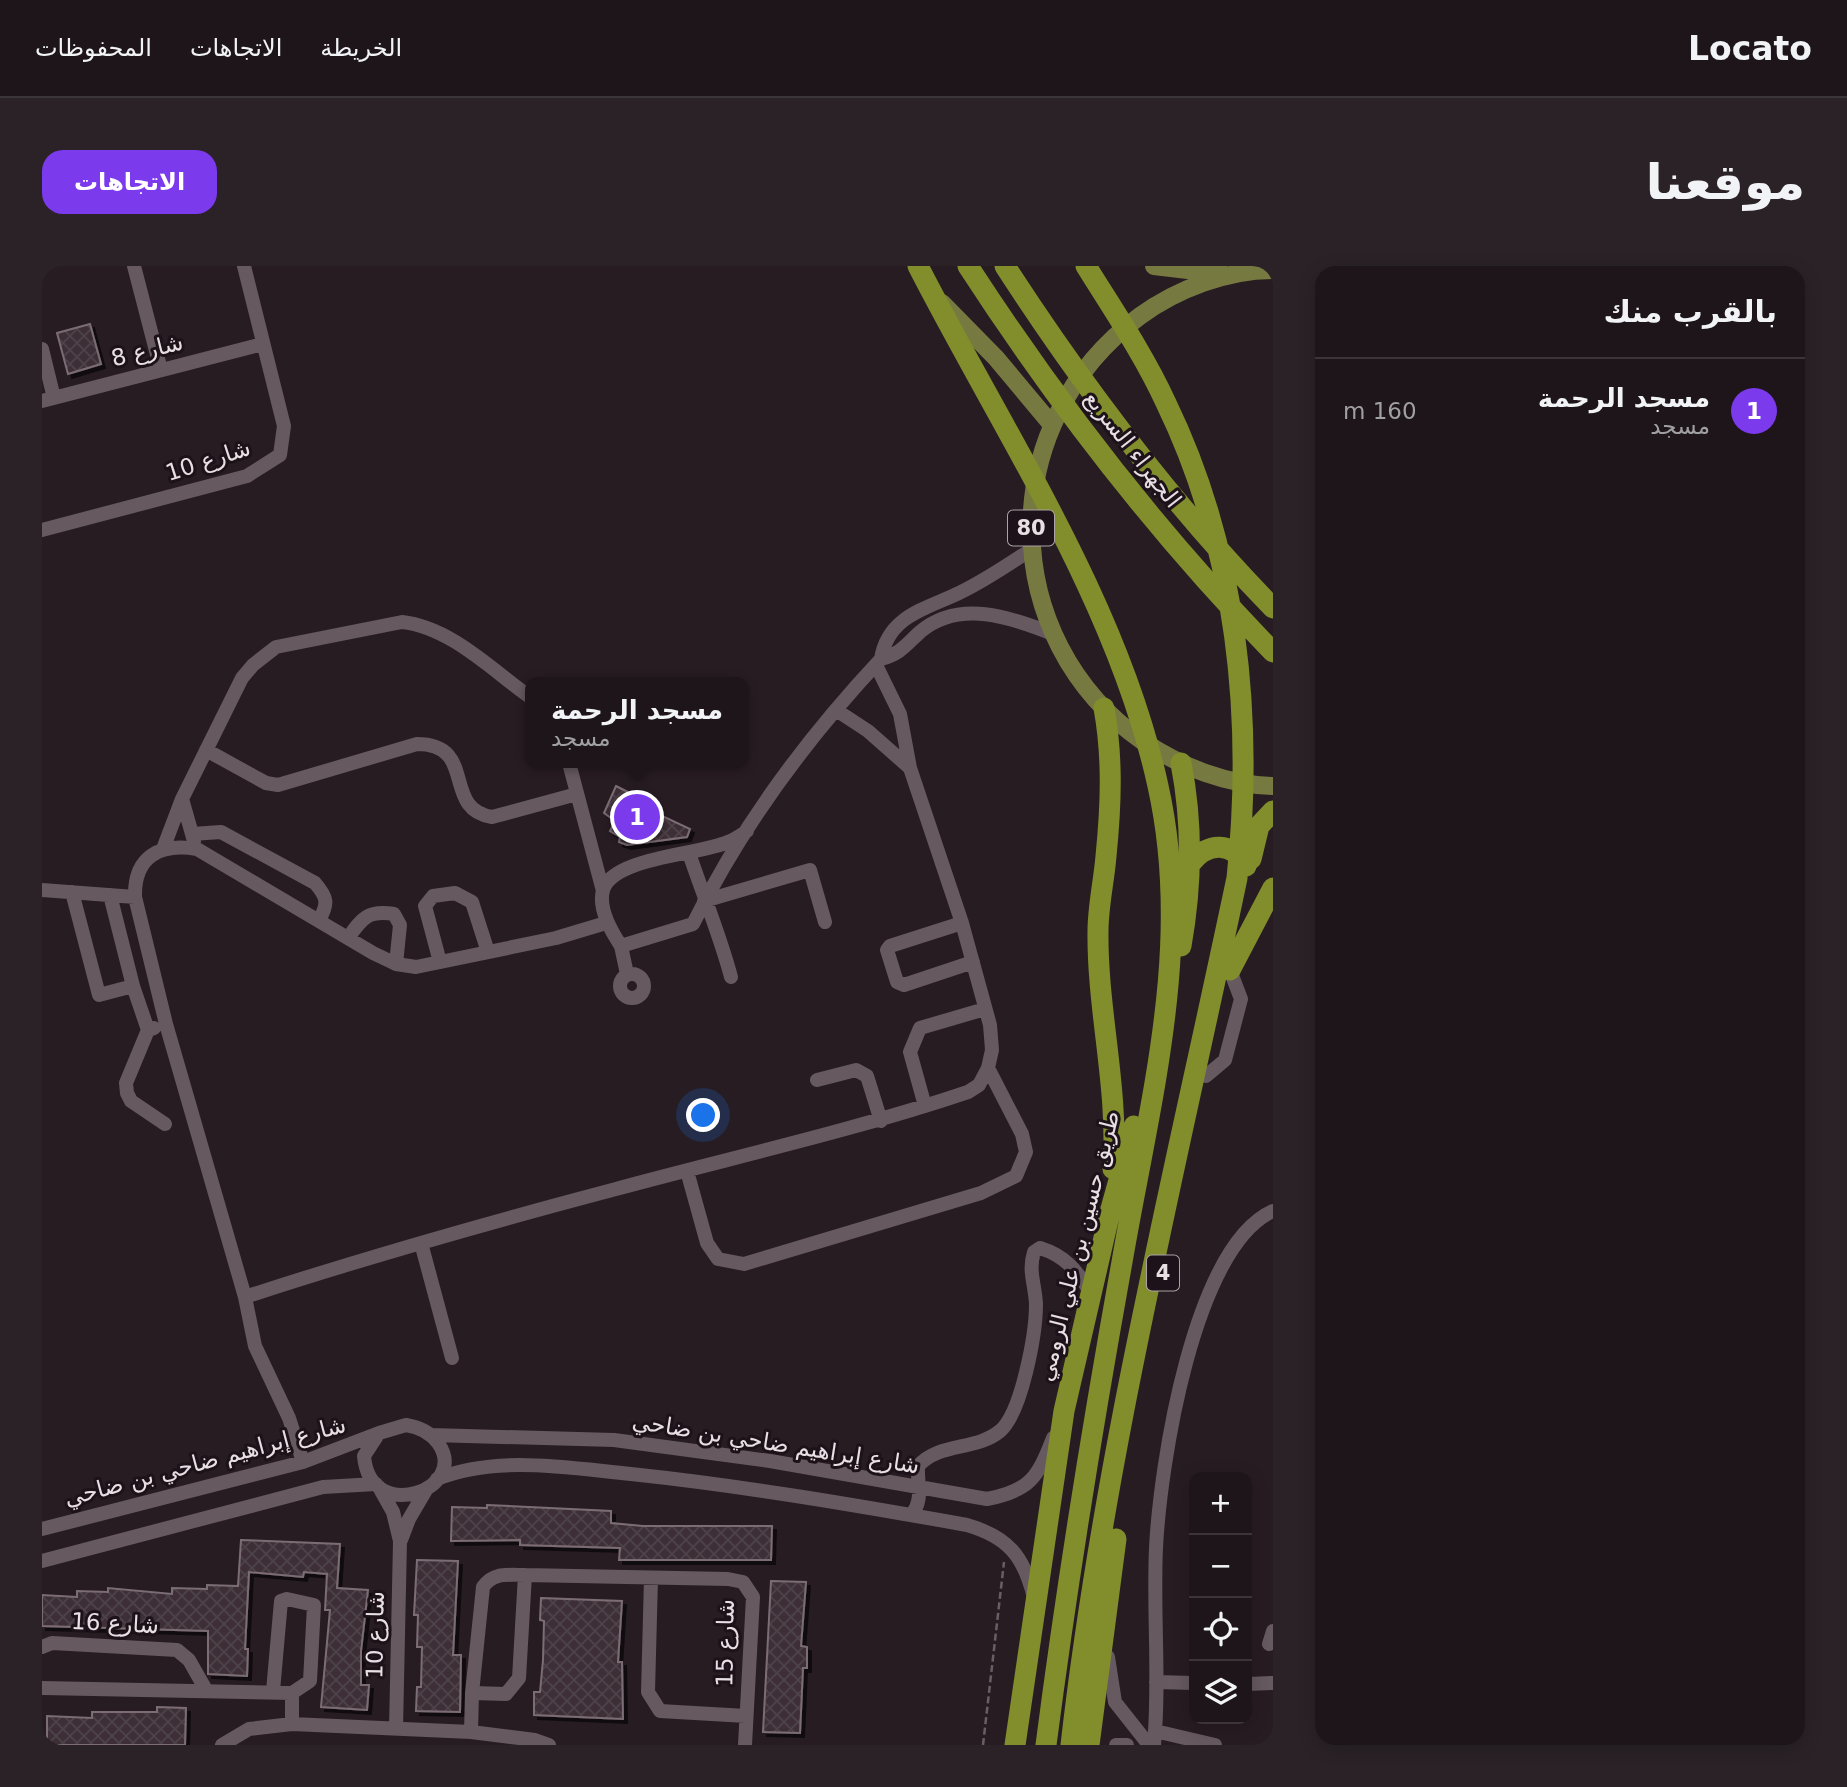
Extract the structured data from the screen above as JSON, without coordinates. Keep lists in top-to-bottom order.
{
  "streets": {
    "highway": ["الجهراء السريع", "طريق حسين بن علي الرومي", "4"],
    "main road": ["80"],
    "street": [
      "شارع 8",
      "شارع 10",
      "شارع إبراهيم ضاحي بن ضاحي",
      "شارع 16",
      "شارع 15"
    ]
  },
  "crossings": [
    ["شارع 8", "شارع 10"],
    ["شارع 10", "شارع إبراهيم ضاحي بن ضاحي"],
    ["80", "طريق حسين بن علي الرومي"],
    ["طريق حسين بن علي الرومي", "شارع إبراهيم ضاحي بن ضاحي"]
  ],
  "page": {
    "header": "Locato",
    "nav": ["الخريطة", "الاتجاهات", "المحفوظات"],
    "buttons": "الاتجاهات",
    "title": "موقعنا",
    "heading": "بالقرب منك",
    "list": [
      {
        "mark": "1",
        "name": "مسجد الرحمة",
        "note": "مسجد",
        "value": "160 m"
      }
    ],
    "popup": ["مسجد الرحمة", "مسجد"],
    "pins": "1",
    "map_buttons": ["+", "−"]
  }
}
